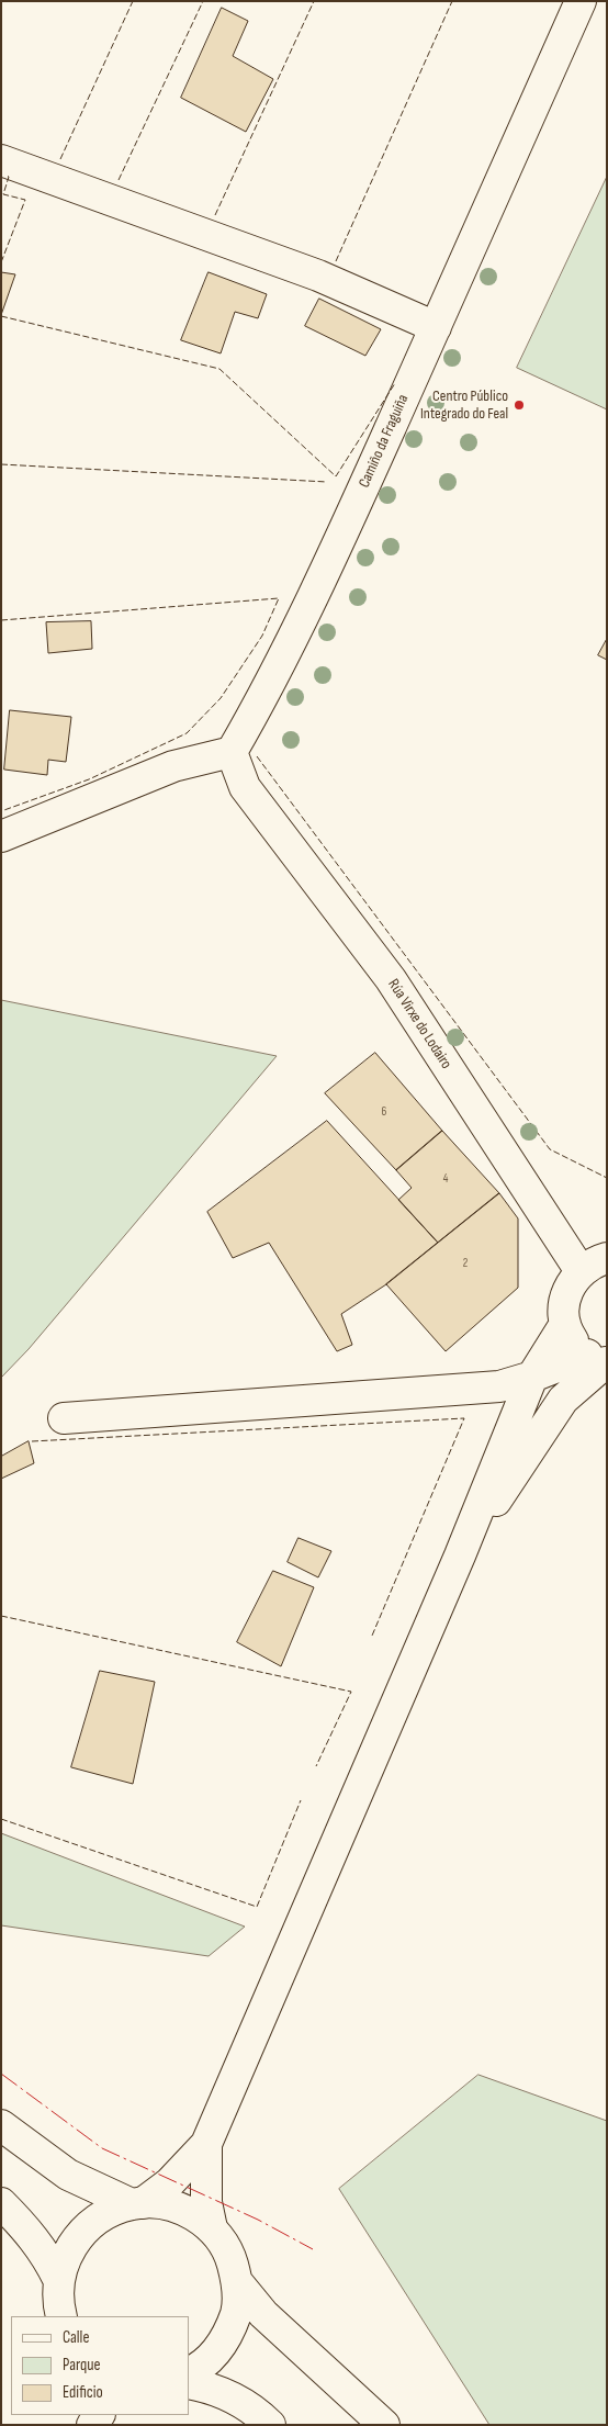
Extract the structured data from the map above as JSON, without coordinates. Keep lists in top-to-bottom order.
{
  "streets": {
    "main road": ["Camiño da Fraguiña", "Rúa Virxe do Lodairo"]
  },
  "crossings": [
    ["Camiño da Fraguiña", "Rúa Virxe do Lodairo"]
  ],
  "places": ["Centro Público Integrado do Feal"],
  "house_numbers": ["6", "4", "2"],
  "legend": ["Calle", "Parque", "Edificio"]
}
